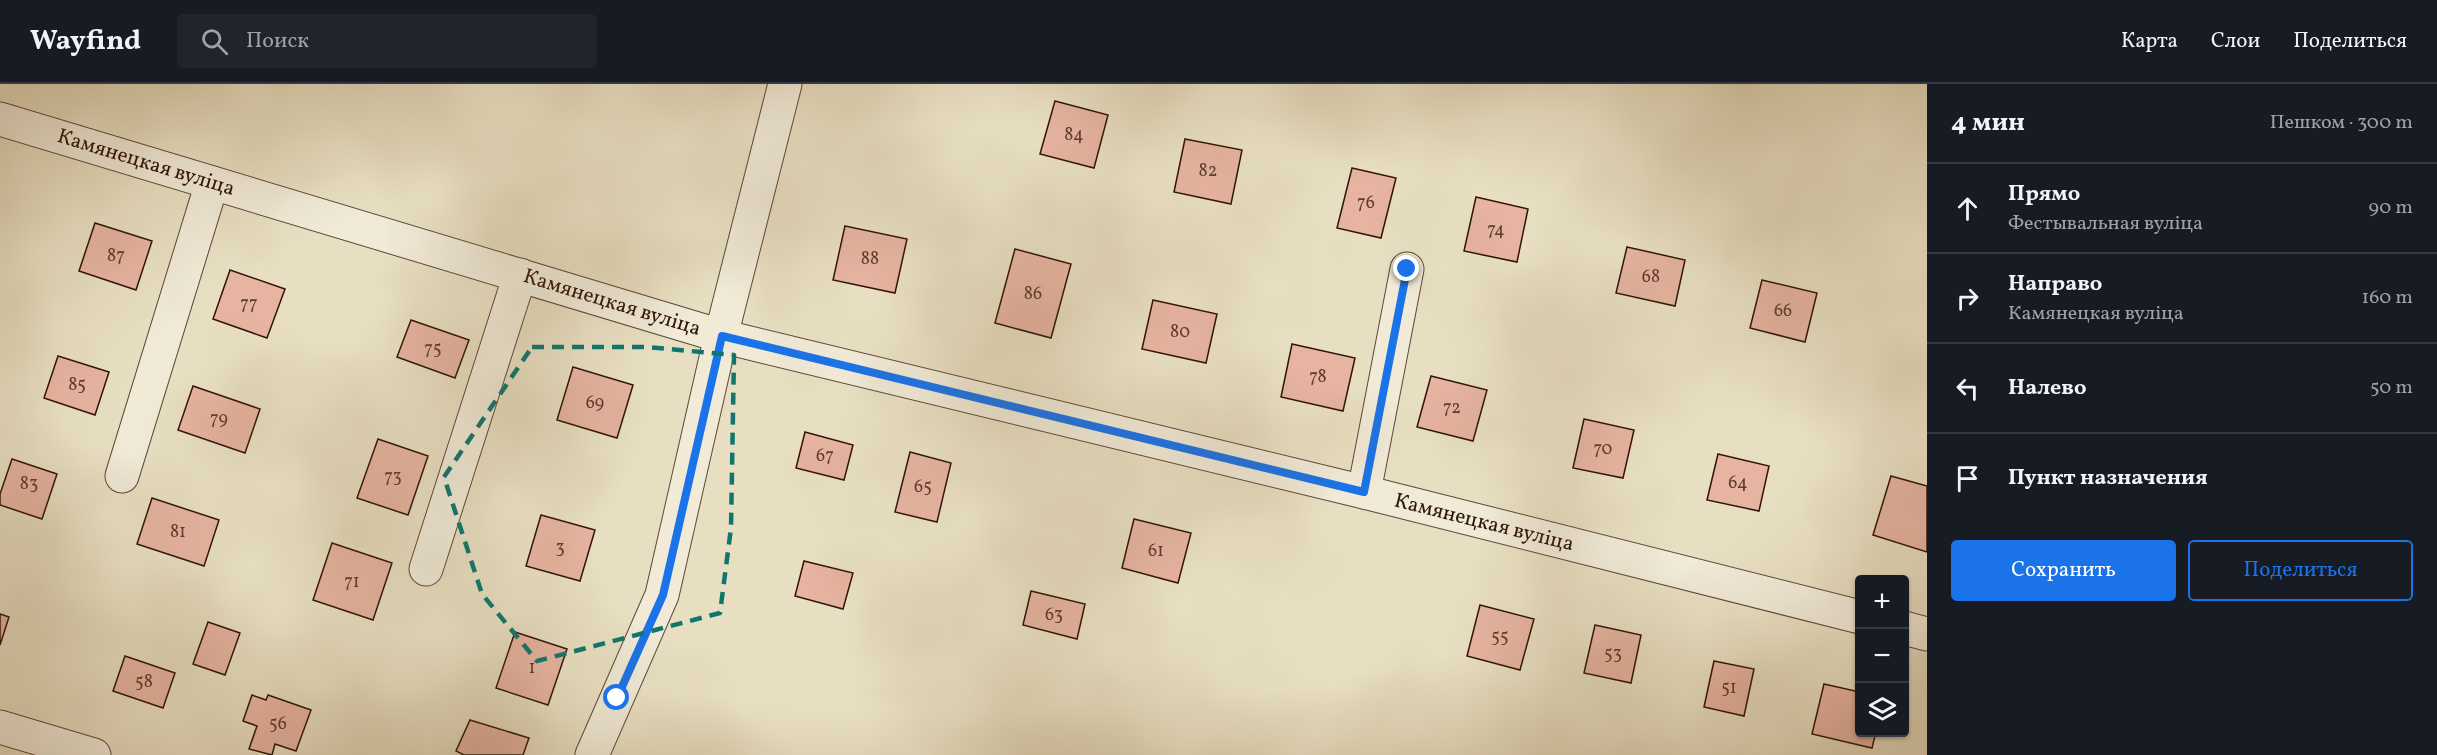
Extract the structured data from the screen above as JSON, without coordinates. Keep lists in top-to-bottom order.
{
  "streets": {
    "street": ["Камянецкая вуліца"]
  },
  "house_numbers": [
    "84",
    "82",
    "76",
    "74",
    "87",
    "88",
    "68",
    "86",
    "77",
    "66",
    "80",
    "75",
    "78",
    "85",
    "69",
    "72",
    "79",
    "70",
    "67",
    "73",
    "64",
    "83",
    "65",
    "81",
    "3",
    "61",
    "71",
    "63",
    "55",
    "53",
    "1",
    "58",
    "51",
    "56"
  ],
  "page": {
    "header": "Wayfind",
    "search": "Поиск",
    "nav": ["Карта", "Слои", "Поделиться"],
    "heading": ["4 мин", "Пешком · 300 m"],
    "list": [
      ["Прямо", "Фестывальная вуліца", "90 m"],
      ["Направо", "Камянецкая вуліца", "160 m"],
      ["Налево", "50 m"],
      "Пункт назначения"
    ],
    "buttons": ["Сохранить", "Поделиться"],
    "map_buttons": ["+", "−"]
  }
}
